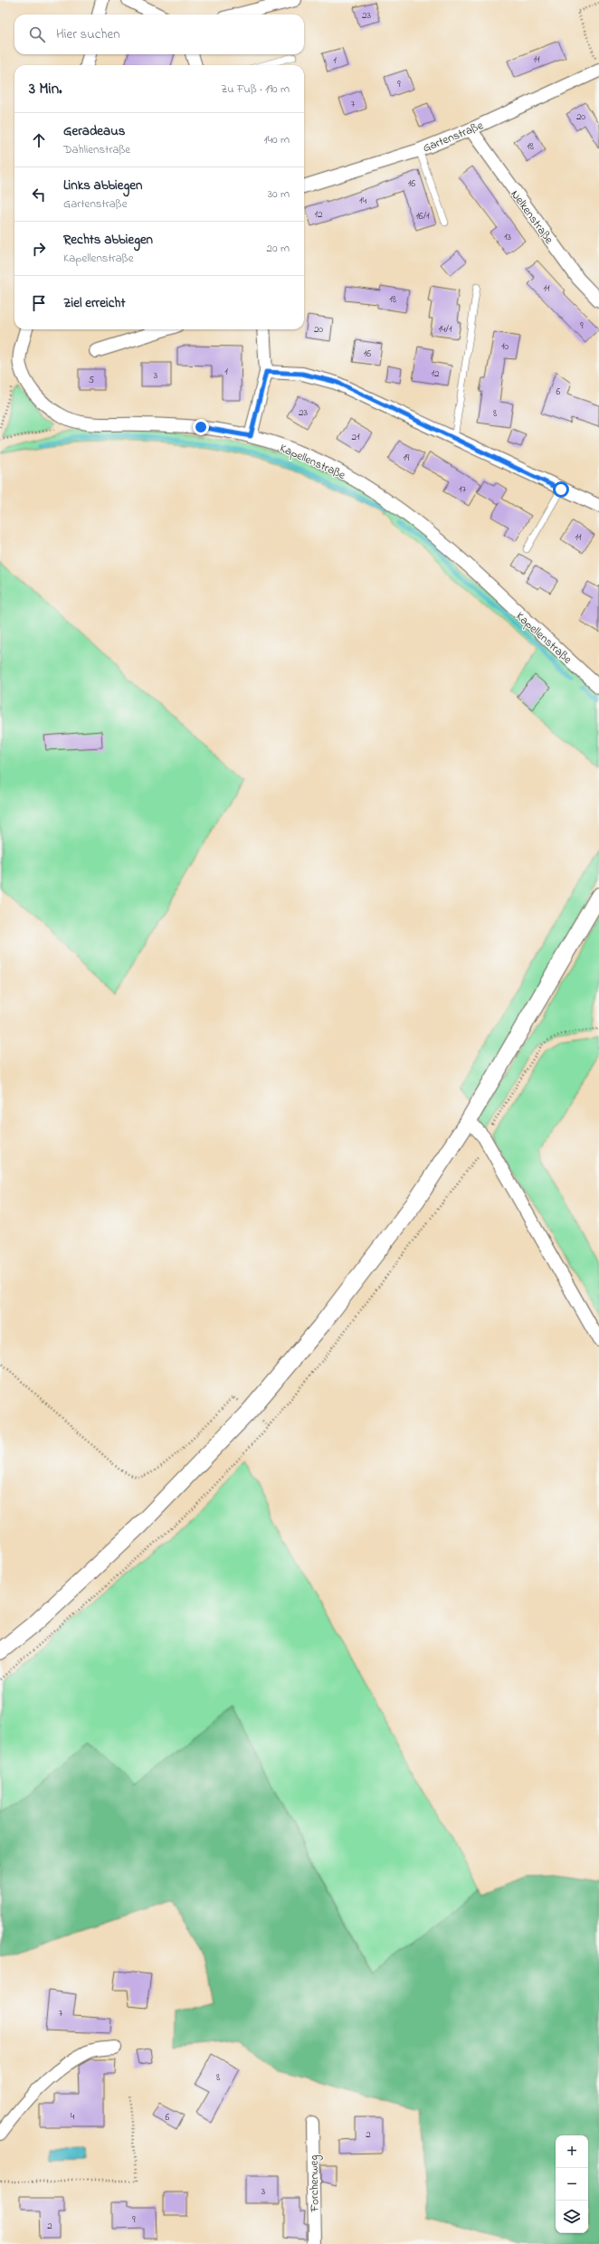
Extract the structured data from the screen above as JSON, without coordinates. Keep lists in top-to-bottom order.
{
  "streets": {
    "street": [
      "Gartenstraße",
      "Nelkenstraße",
      "Kapellenstraße",
      "Forchenweg"
    ]
  },
  "crossings": [
    ["Gartenstraße", "Nelkenstraße"]
  ],
  "house_numbers": [
    "23",
    "11",
    "1",
    "9",
    "7",
    "20",
    "18",
    "16",
    "14",
    "12",
    "16/1",
    "13",
    "11",
    "18",
    "9",
    "20",
    "14/1",
    "10",
    "16",
    "1",
    "12",
    "3",
    "5",
    "6",
    "23",
    "8",
    "21",
    "19",
    "17",
    "11",
    "7",
    "8",
    "4",
    "6",
    "2",
    "3",
    "9",
    "2"
  ],
  "page": {
    "search": "Hier suchen",
    "heading": ["3 Min.", "Zu Fuß · 190 m"],
    "list": [
      ["Geradeaus", "Dahlienstraße", "140 m"],
      ["Links abbiegen", "Gartenstraße", "30 m"],
      ["Rechts abbiegen", "Kapellenstraße", "20 m"],
      "Ziel erreicht"
    ],
    "map_buttons": ["+", "−"]
  }
}
